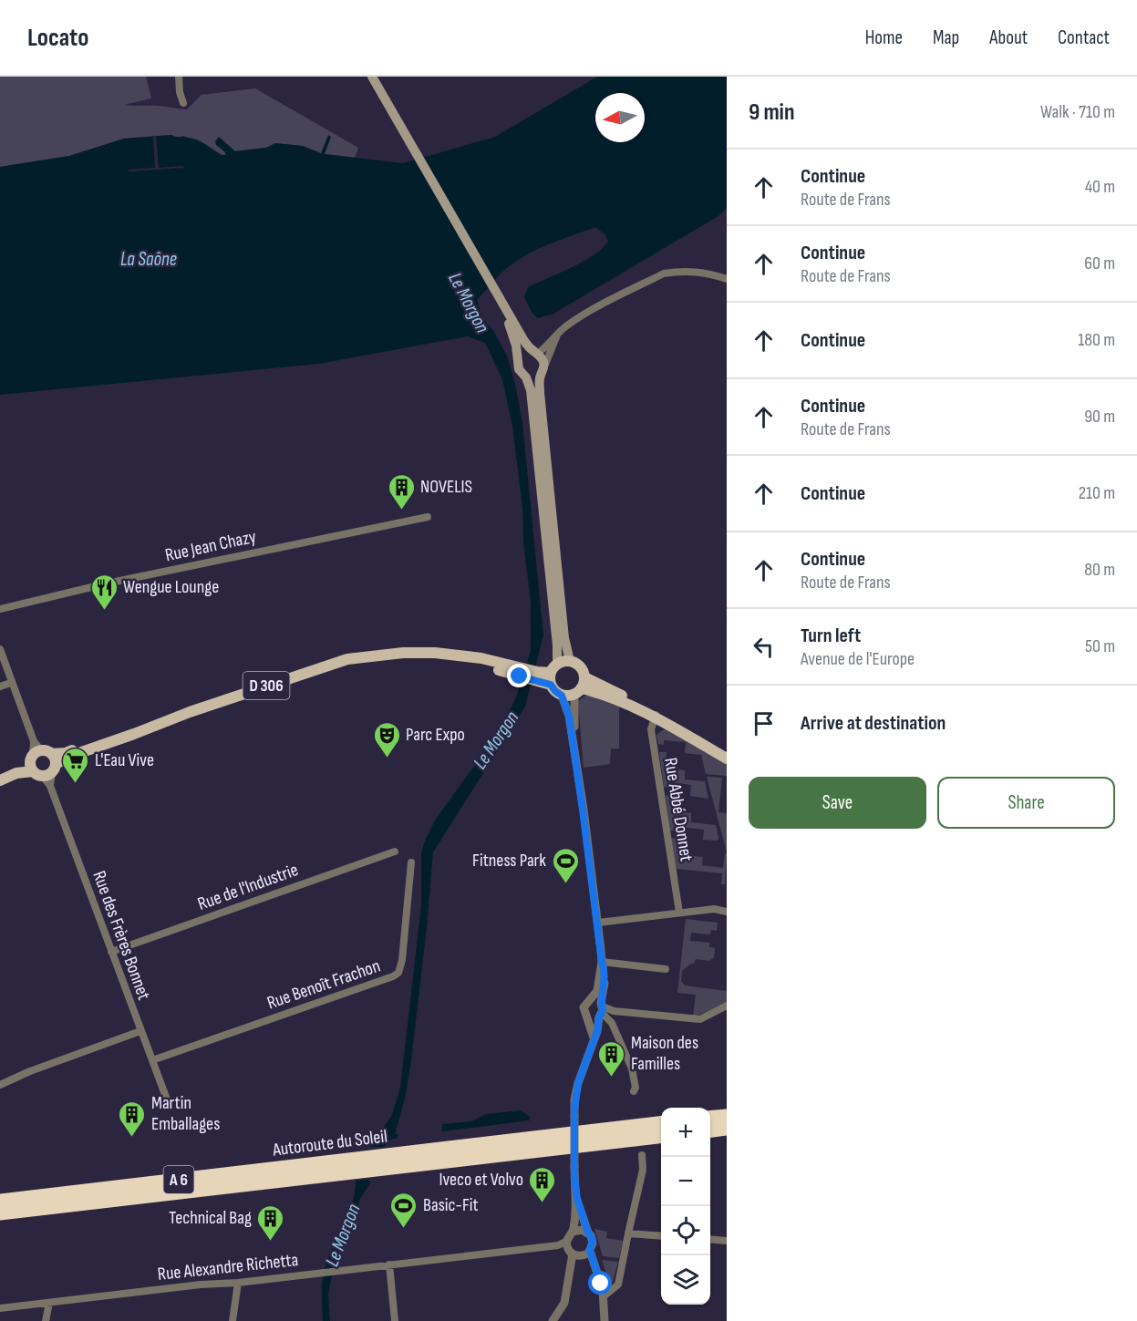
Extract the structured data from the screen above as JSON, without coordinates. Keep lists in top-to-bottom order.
{
  "streets": {
    "highway": ["Autoroute du Soleil", "A 6"],
    "main road": ["D 306"],
    "street": [
      "Rue Jean Chazy",
      "Rue Abbé Donnet",
      "Rue de l'Industrie",
      "Rue des Frères Bonnet",
      "Rue Benoît Frachon",
      "Rue Alexandre Richetta"
    ]
  },
  "crossings": [
    ["D 306", "Rue des Frères Bonnet"],
    ["Rue de l'Industrie", "Rue des Frères Bonnet"],
    ["Rue des Frères Bonnet", "Rue Benoît Frachon"]
  ],
  "water": ["La Saône", "Le Morgon"],
  "places": {
    "building": [
      "NOVELIS",
      "Maison des Familles",
      "Martin Emballages",
      "Iveco et Volvo",
      "Technical Bag"
    ],
    "restaurant": ["Wengue Lounge"],
    "theatre": ["Parc Expo"],
    "supermarket": ["L'Eau Vive"],
    "sports": ["Fitness Park", "Basic-Fit"]
  },
  "north": "left",
  "page": {
    "header": "Locato",
    "nav": [
      "Home",
      "Map",
      "About",
      "Contact"
    ],
    "heading": ["9 min", "Walk · 710 m"],
    "list": [
      ["Continue", "Route de Frans", "40 m"],
      ["Continue", "Route de Frans", "60 m"],
      ["Continue", "180 m"],
      ["Continue", "Route de Frans", "90 m"],
      ["Continue", "210 m"],
      ["Continue", "Route de Frans", "80 m"],
      ["Turn left", "Avenue de l'Europe", "50 m"],
      "Arrive at destination"
    ],
    "buttons": ["Save", "Share"],
    "map_buttons": ["+", "−"]
  }
}
